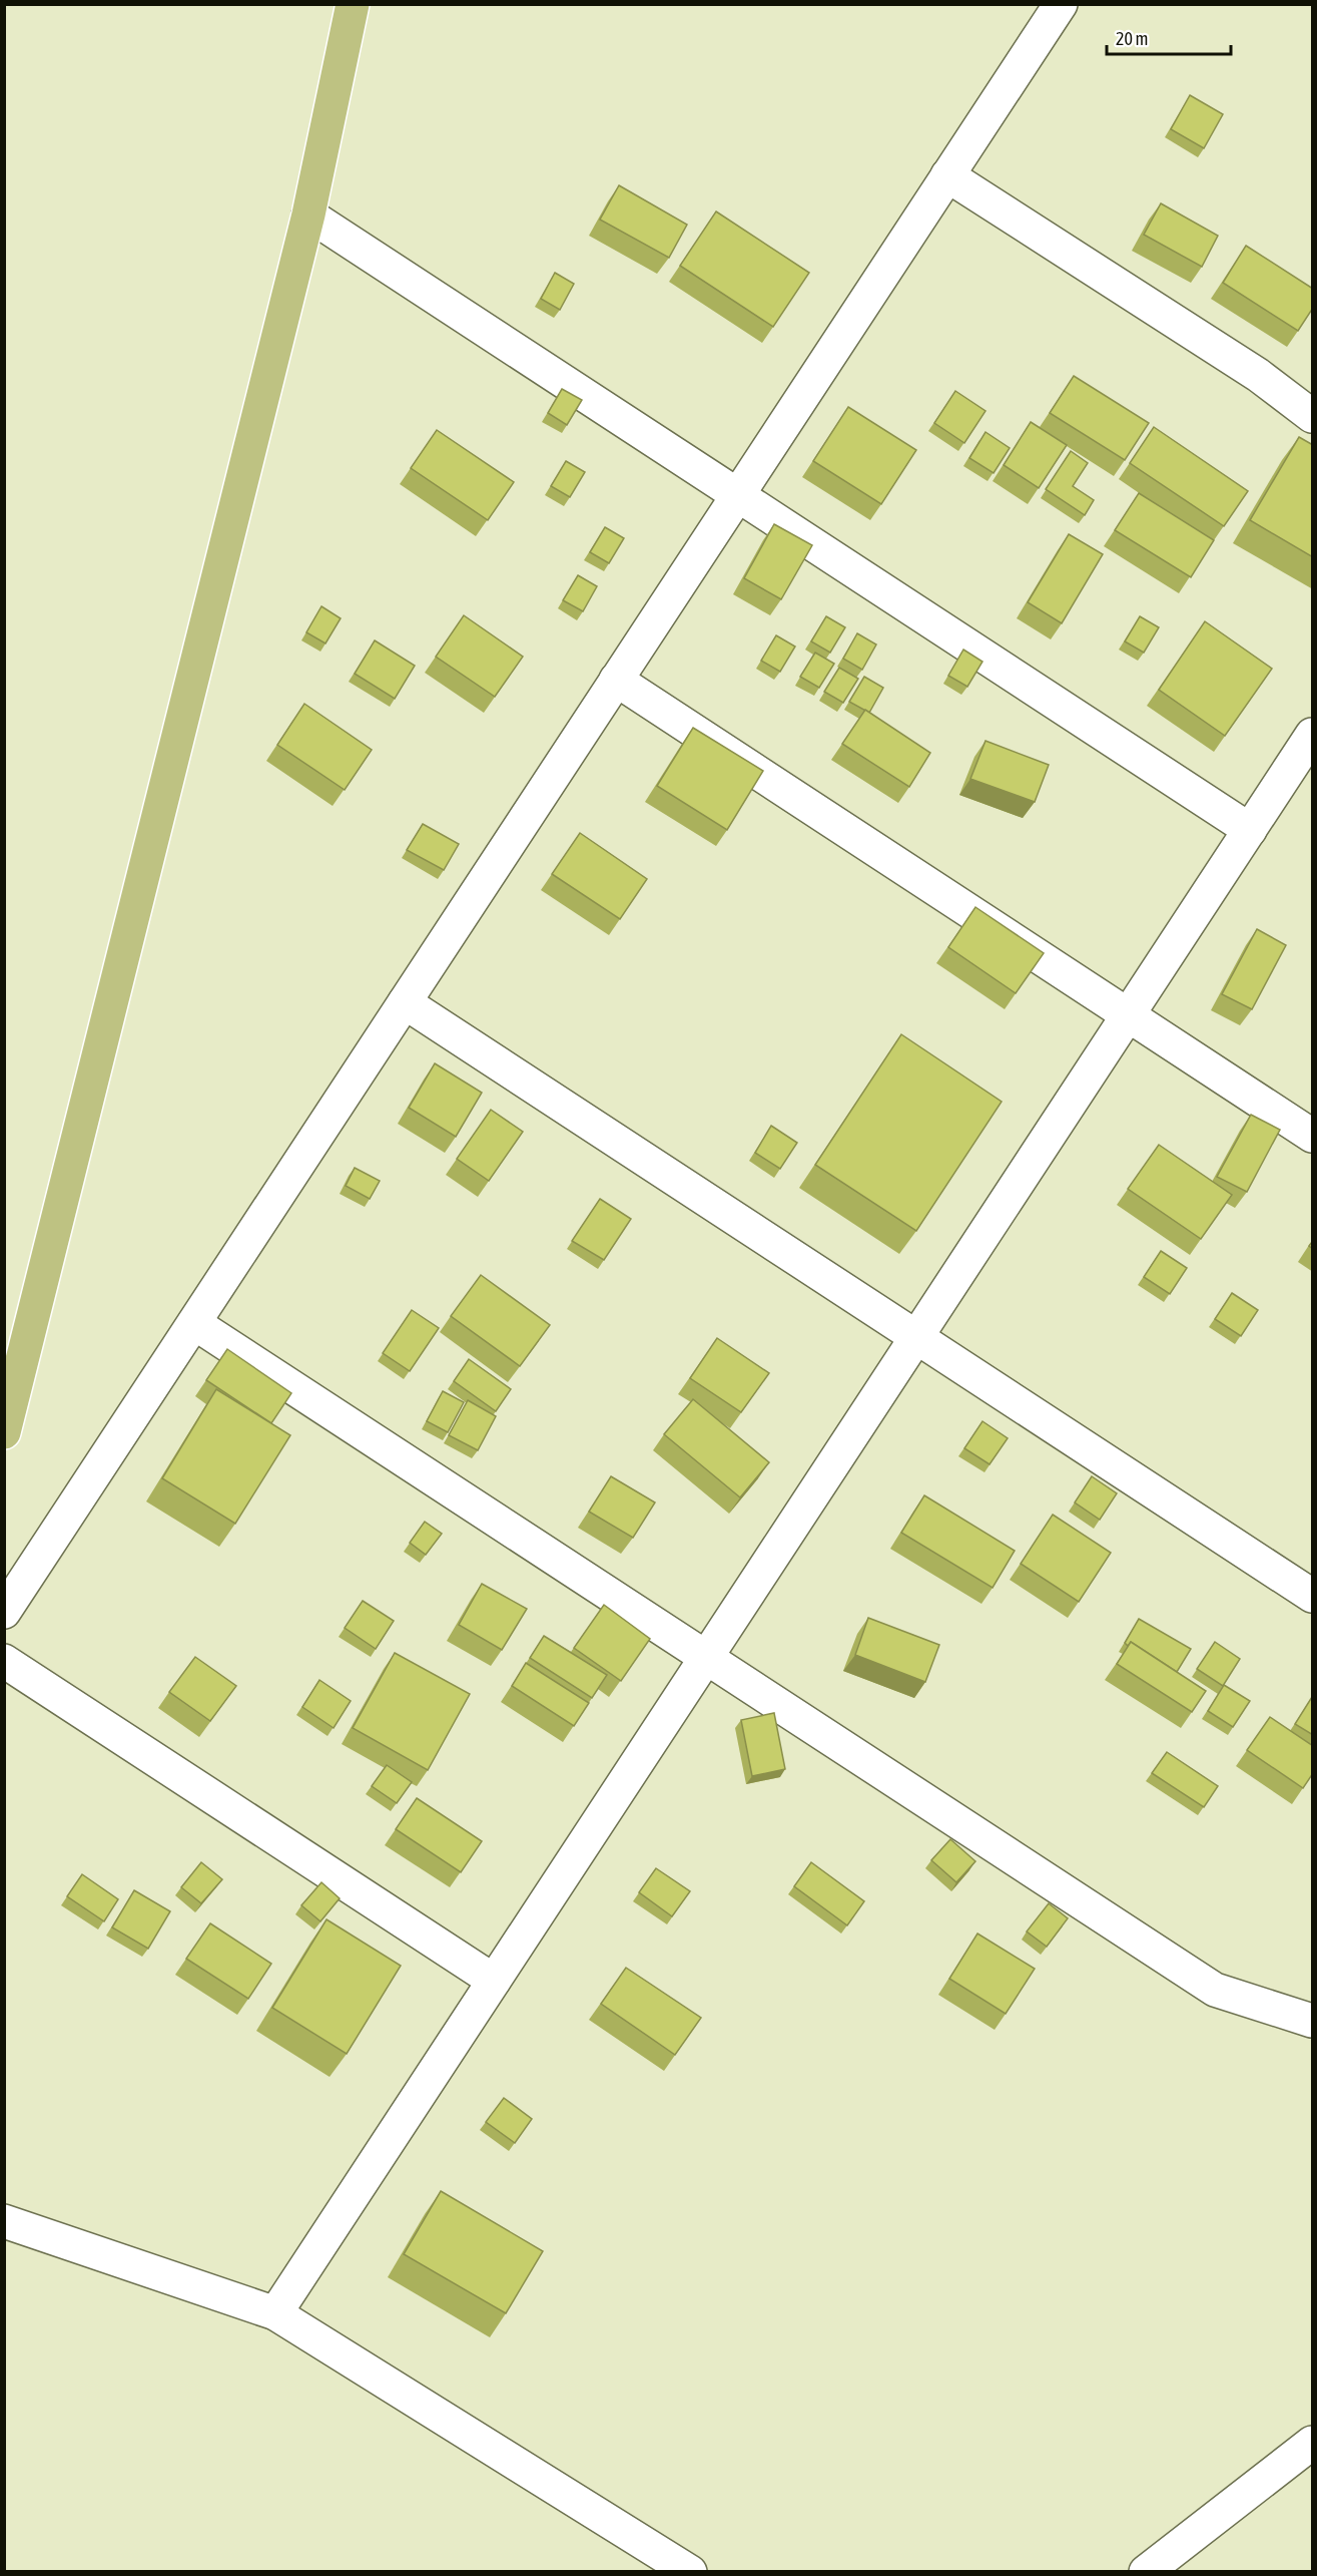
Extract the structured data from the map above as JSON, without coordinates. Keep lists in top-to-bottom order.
{
  "scale_bar": "20 m"
}
